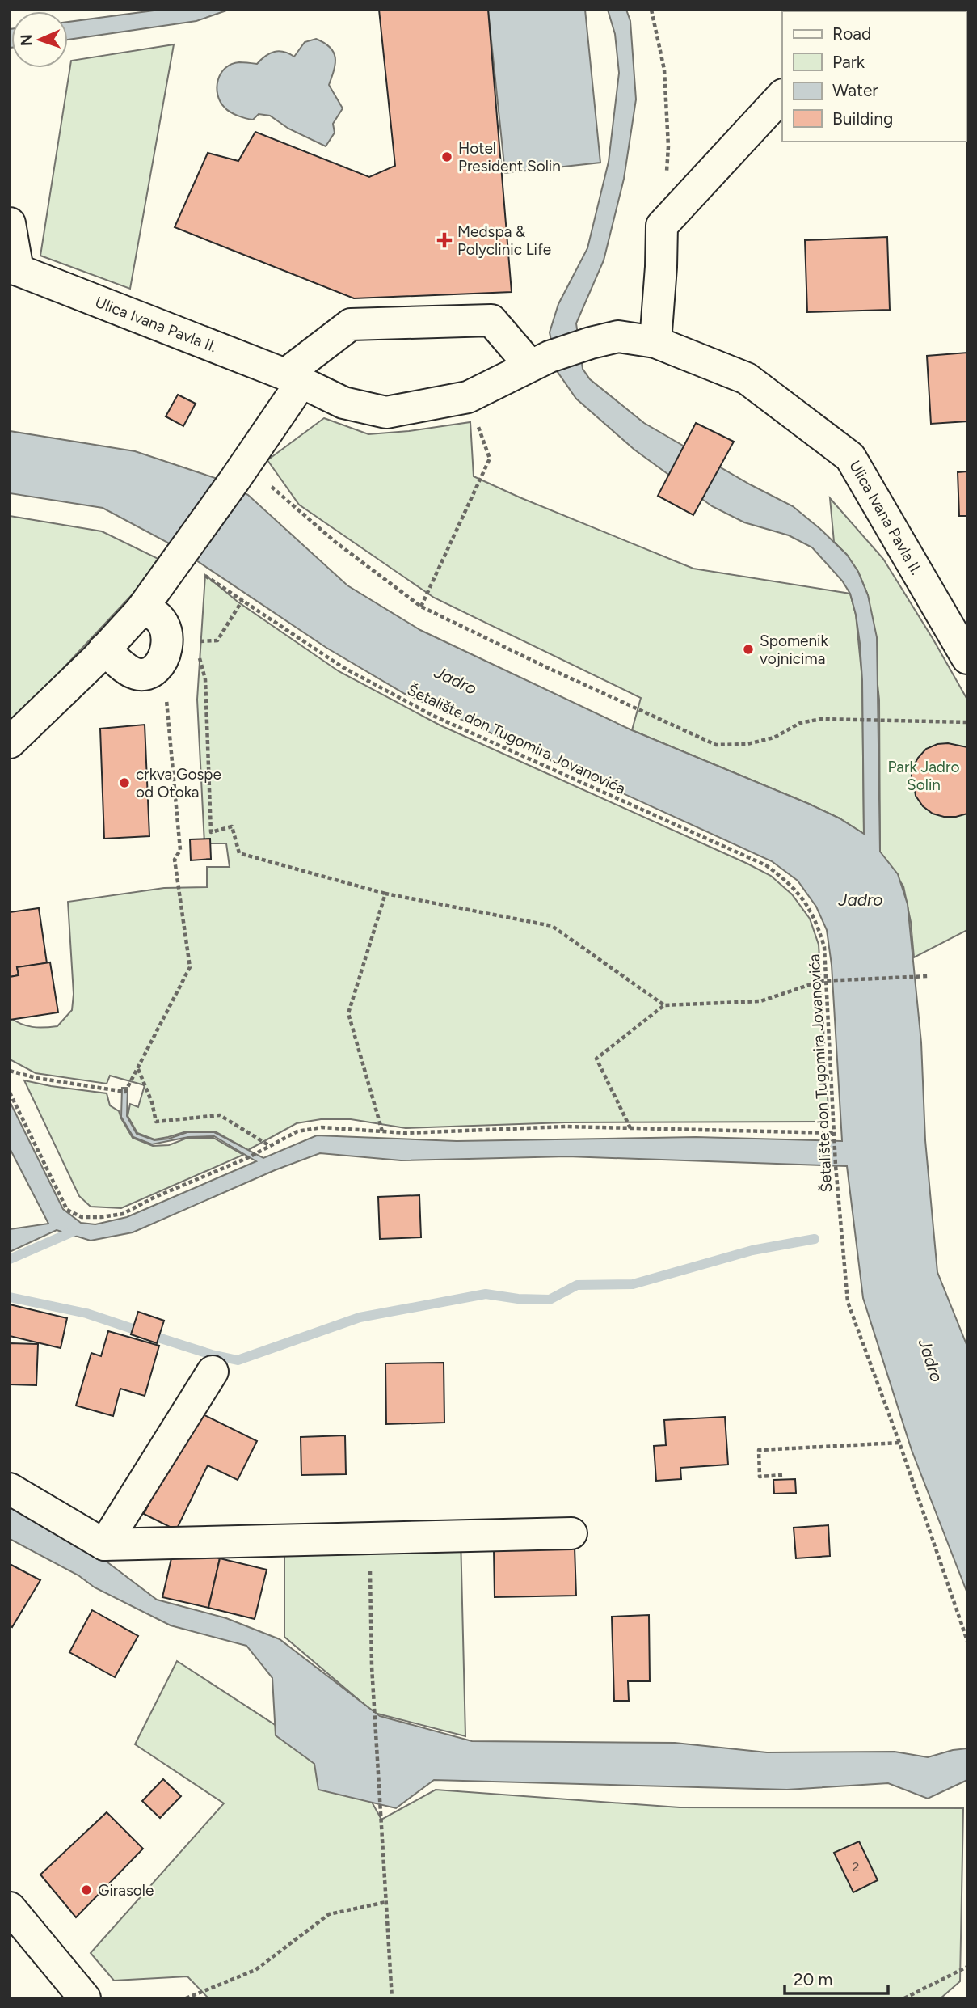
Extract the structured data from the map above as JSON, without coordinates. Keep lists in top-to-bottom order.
{
  "streets": {
    "street": ["Ulica Ivana Pavla II."],
    "path": ["Šetalište don Tugomira Jovanovića"]
  },
  "water": ["Jadro"],
  "parks": ["Park Jadro Solin"],
  "places": {
    "other": [
      "Hotel President Solin",
      "Spomenik vojnicima",
      "crkva Gospe od Otoka",
      "Girasole"
    ],
    "health": ["Medspa & Polyclinic Life"]
  },
  "house_numbers": ["2"],
  "legend": [
    "Road",
    "Park",
    "Water",
    "Building"
  ],
  "scale_bar": "20 m",
  "north": "left"
}
